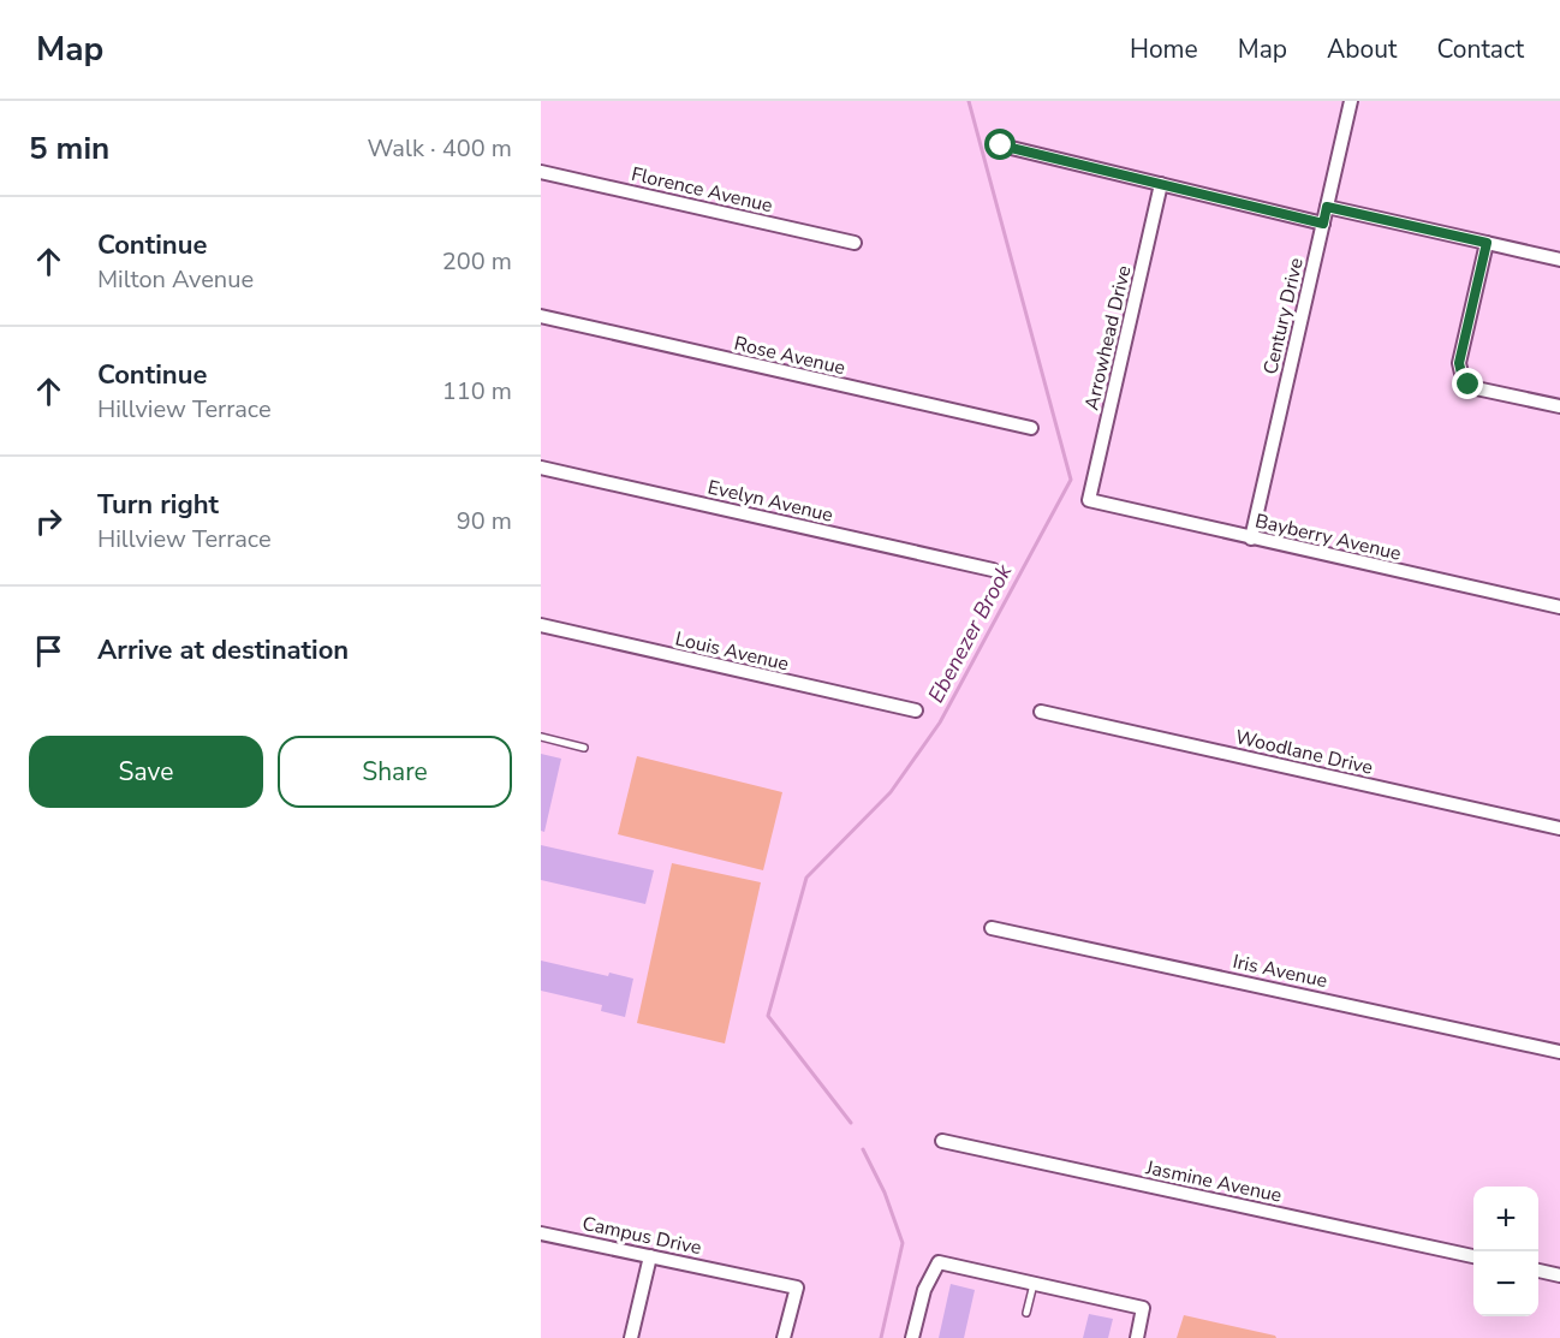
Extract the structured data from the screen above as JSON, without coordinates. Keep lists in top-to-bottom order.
{
  "streets": {
    "street": [
      "Florence Avenue",
      "Century Drive",
      "Arrowhead Drive",
      "Rose Avenue",
      "Evelyn Avenue",
      "Bayberry Avenue",
      "Louis Avenue",
      "Woodlane Drive",
      "Iris Avenue",
      "Jasmine Avenue",
      "Campus Drive"
    ]
  },
  "crossings": [
    ["Century Drive", "Bayberry Avenue"],
    ["Arrowhead Drive", "Bayberry Avenue"]
  ],
  "water": ["Ebenezer Brook"],
  "page": {
    "header": "Map",
    "nav": [
      "Home",
      "Map",
      "About",
      "Contact"
    ],
    "heading": ["5 min", "Walk · 400 m"],
    "list": [
      ["Continue", "Milton Avenue", "200 m"],
      ["Continue", "Hillview Terrace", "110 m"],
      ["Turn right", "Hillview Terrace", "90 m"],
      "Arrive at destination"
    ],
    "buttons": ["Save", "Share"],
    "map_buttons": ["+", "−"]
  }
}
